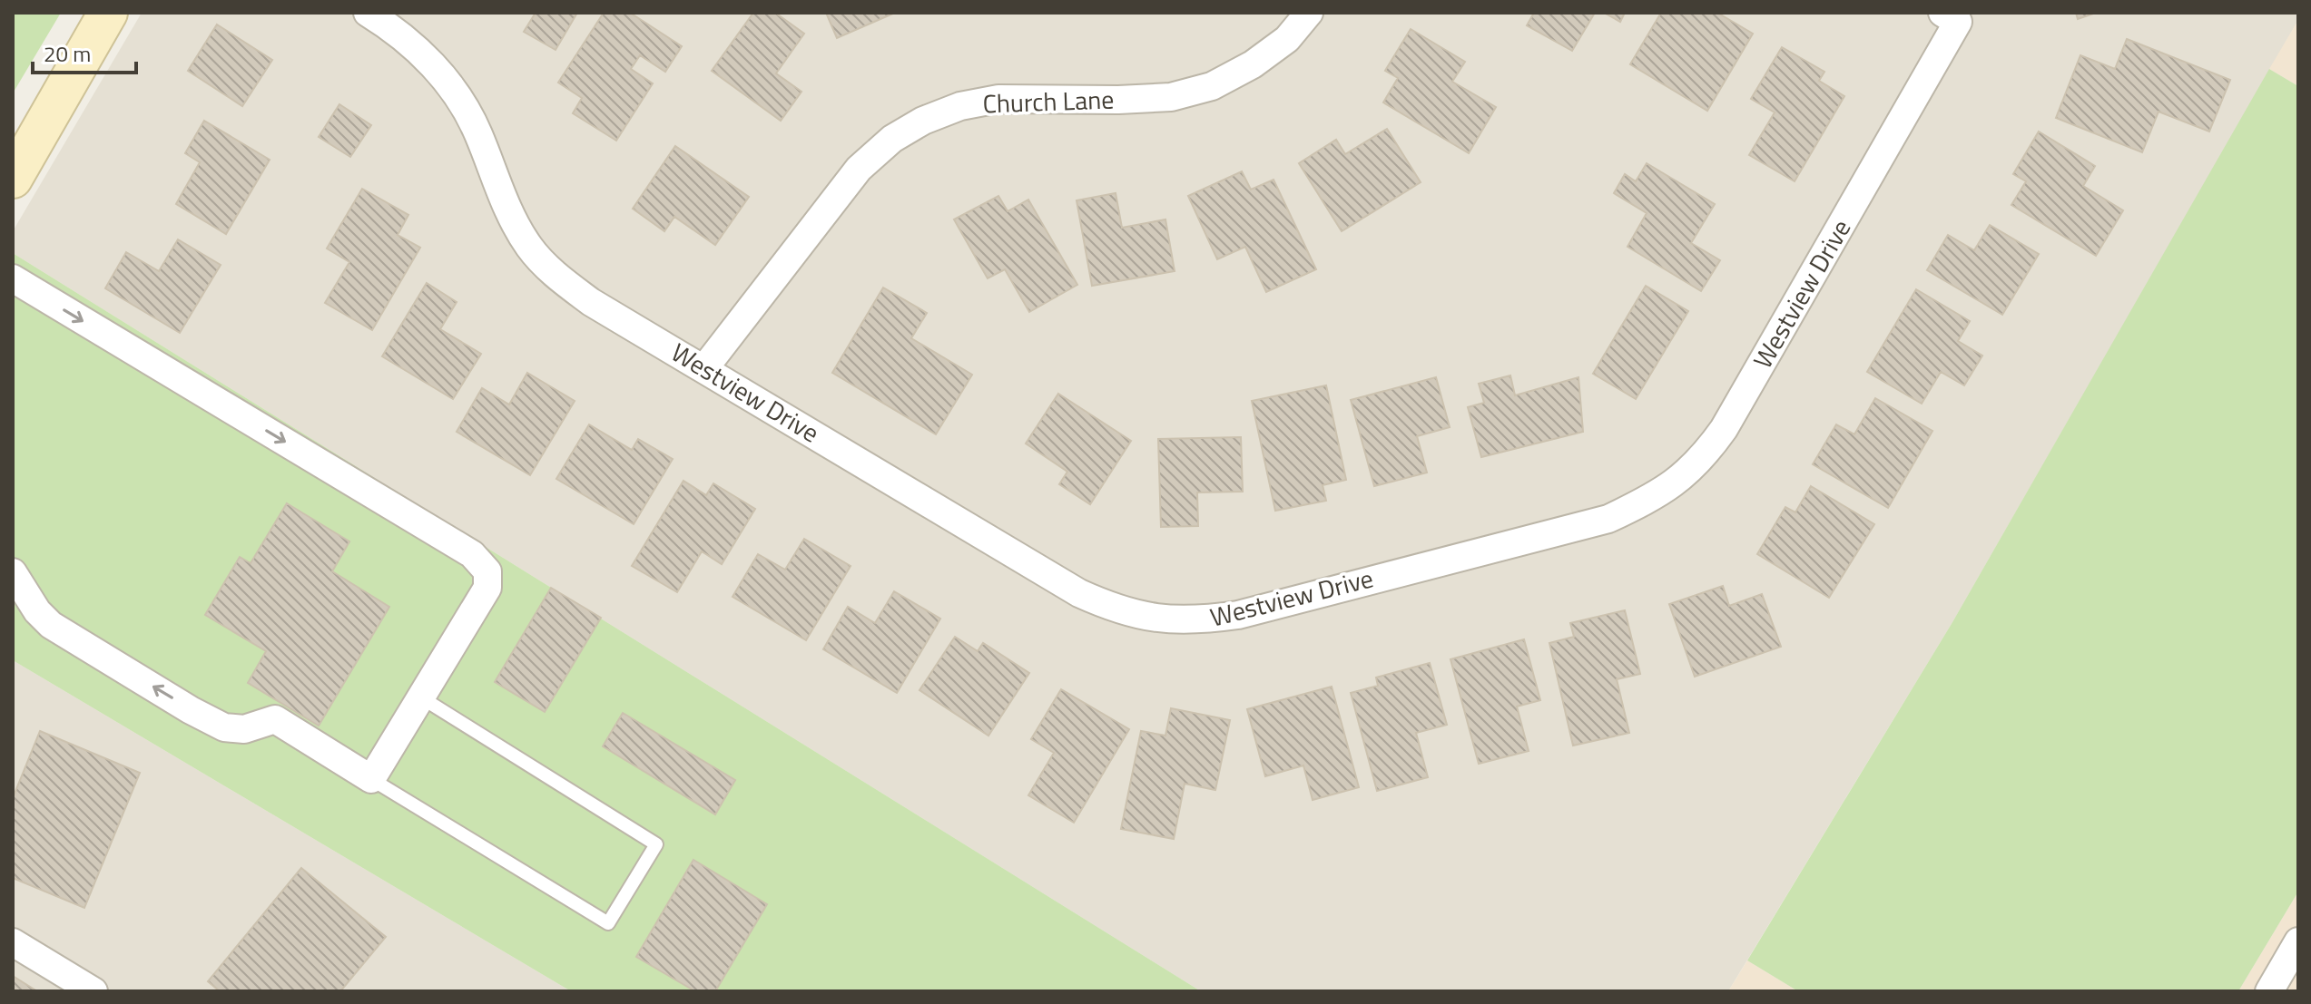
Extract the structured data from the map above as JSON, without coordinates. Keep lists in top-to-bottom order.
{
  "streets": {
    "street": ["Church Lane", "Westview Drive"]
  },
  "crossings": [
    ["Church Lane", "Westview Drive"]
  ],
  "scale_bar": "20 m"
}
